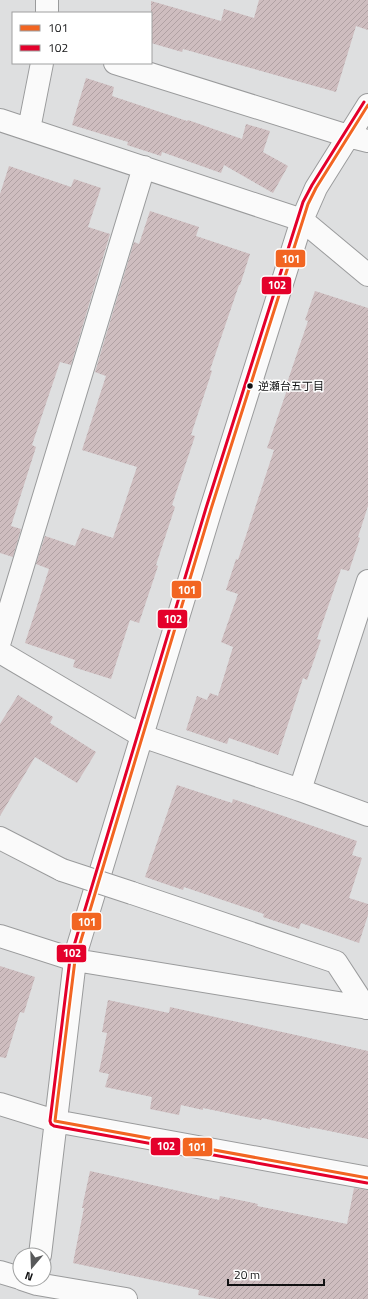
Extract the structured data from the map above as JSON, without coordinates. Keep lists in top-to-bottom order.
{
  "places": ["逆瀬台五丁目"],
  "lines": ["transit line 102", "transit line 101"],
  "legend": ["101", "102"],
  "scale_bar": "20 m",
  "north": "bottom"
}
